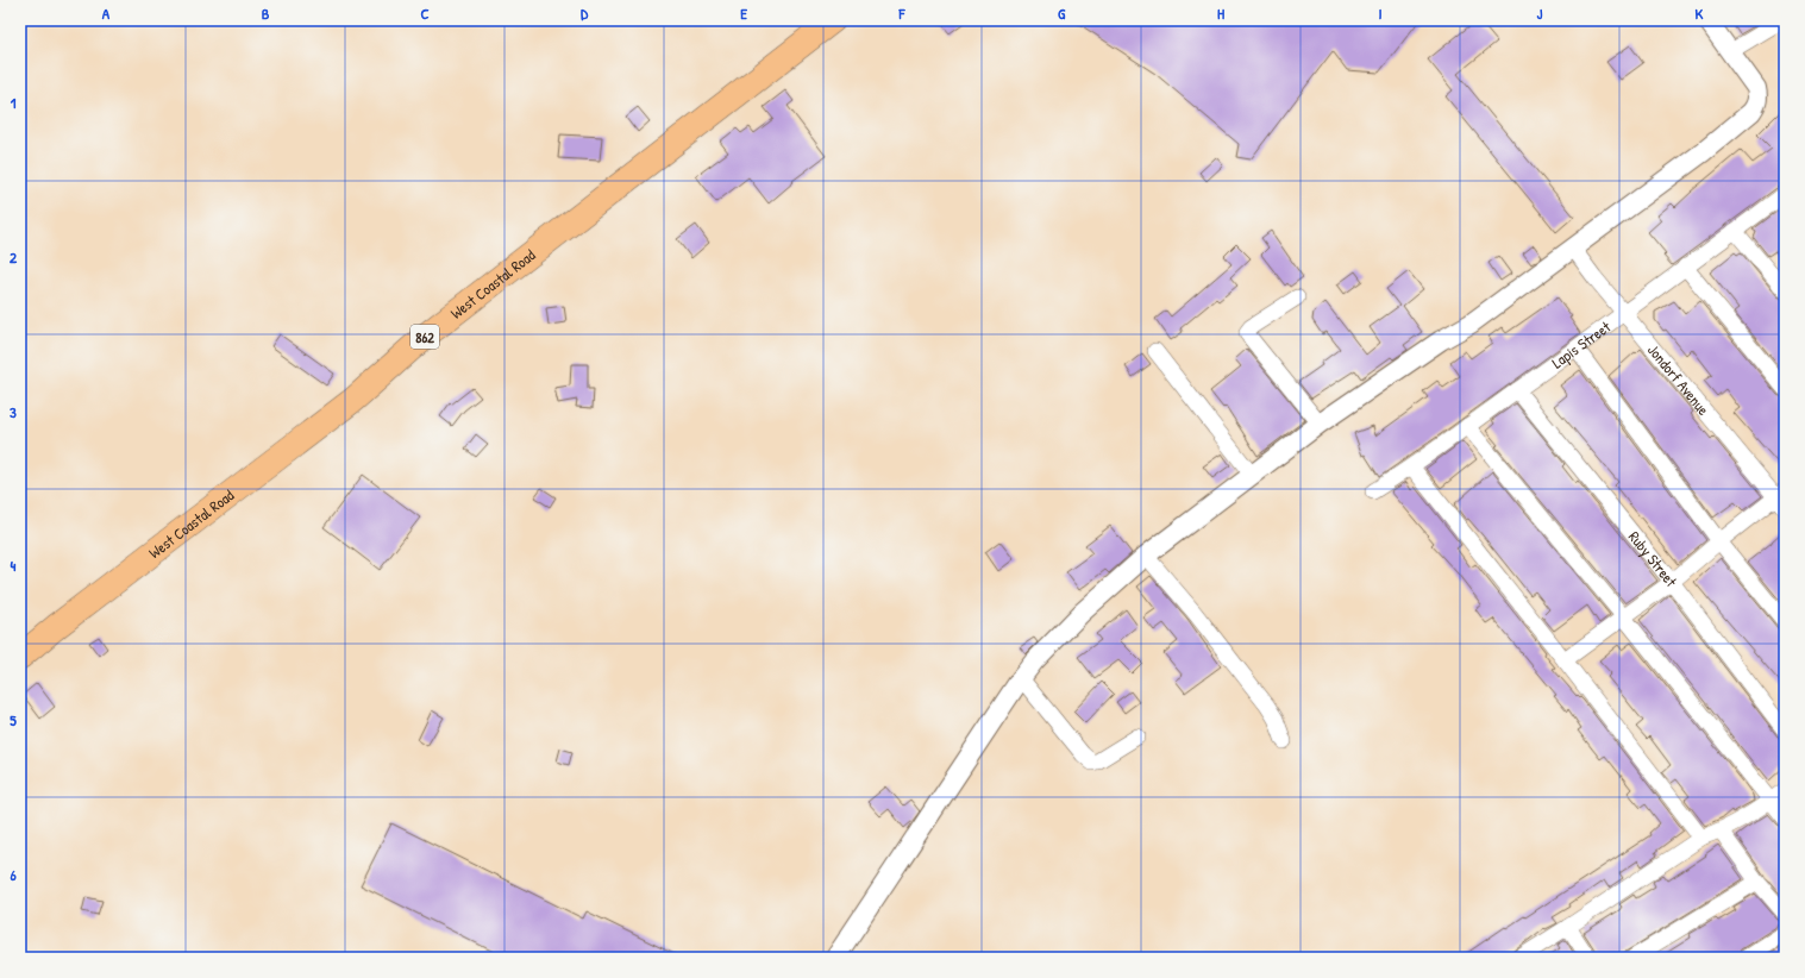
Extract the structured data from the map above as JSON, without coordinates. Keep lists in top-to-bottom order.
{
  "streets": {
    "main road": ["West Coastal Road", "862"],
    "street": ["Lapis Street", "Jondorf Avenue", "Ruby Street"]
  },
  "crossings": [
    ["Lapis Street", "Jondorf Avenue"],
    ["Lapis Street", "Ruby Street"]
  ],
  "grid": {
    "columns": [
      "A",
      "B",
      "C",
      "D",
      "E",
      "F",
      "G",
      "H",
      "I",
      "J",
      "K"
    ],
    "rows": [
      "1",
      "2",
      "3",
      "4",
      "5",
      "6"
    ]
  }
}
